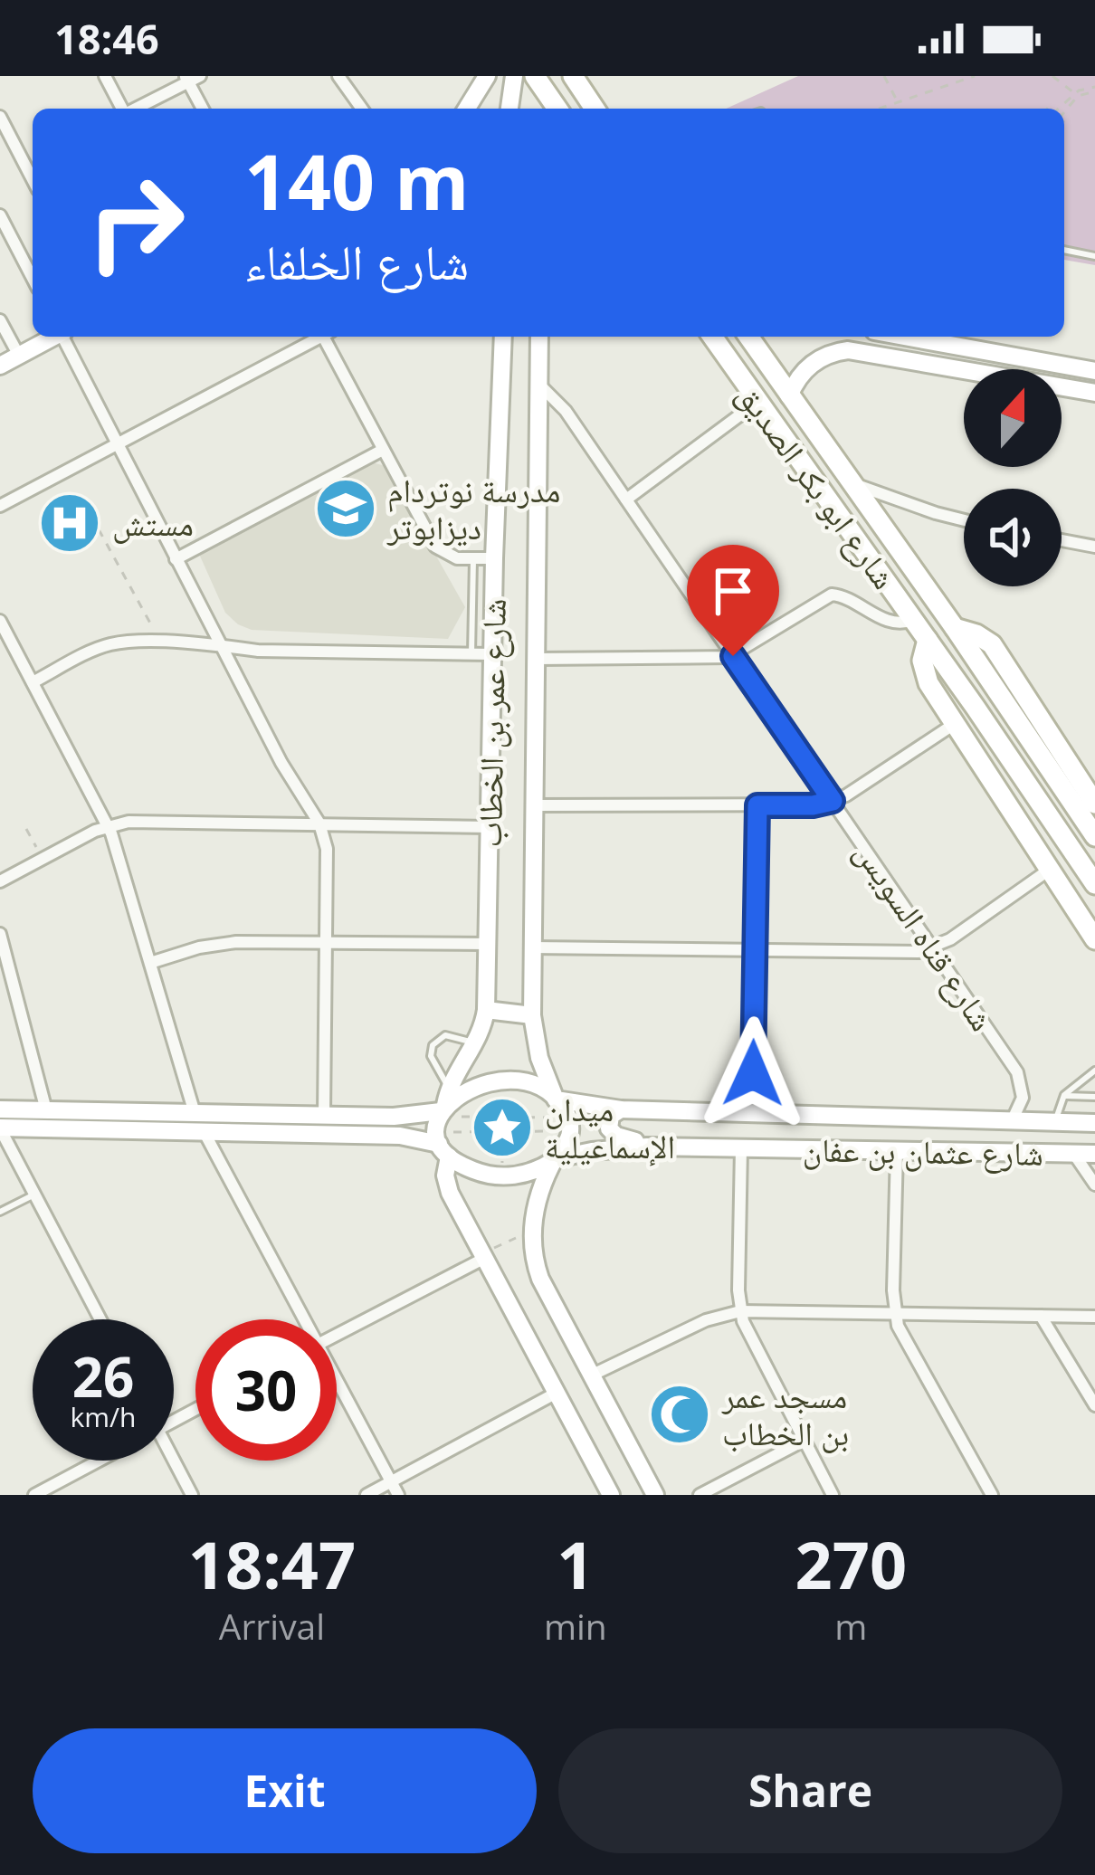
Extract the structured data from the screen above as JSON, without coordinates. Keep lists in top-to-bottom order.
{
  "streets": {
    "main road": ["شارع ابو بكر الصديق"],
    "street": ["شارع عمر بن الخطاب", "شارع قناه السويس", "شارع عثمان بن عفان"]
  },
  "crossings": [
    ["شارع عمر بن الخطاب", "شارع قناه السويس"],
    ["شارع عمر بن الخطاب", "شارع عثمان بن عفان"],
    ["شارع قناه السويس", "شارع عثمان بن عفان"]
  ],
  "places": {
    "school or university": ["مدرسة نوتردام ديزابوتر"],
    "hospital": ["مستش"],
    "place": ["ميدان الإسماعيلية"],
    "mosque": ["مسجد عمر بن الخطاب"]
  },
  "north": "top",
  "page": {
    "status": "18:46",
    "turn": ["140 m", "شارع الخلفاء"],
    "speed": "26 km/h",
    "limit": "30",
    "eta": [
      "18:47",
      "Arrival",
      "1",
      "min",
      "270",
      "m"
    ],
    "buttons": ["Exit", "Share"]
  }
}
